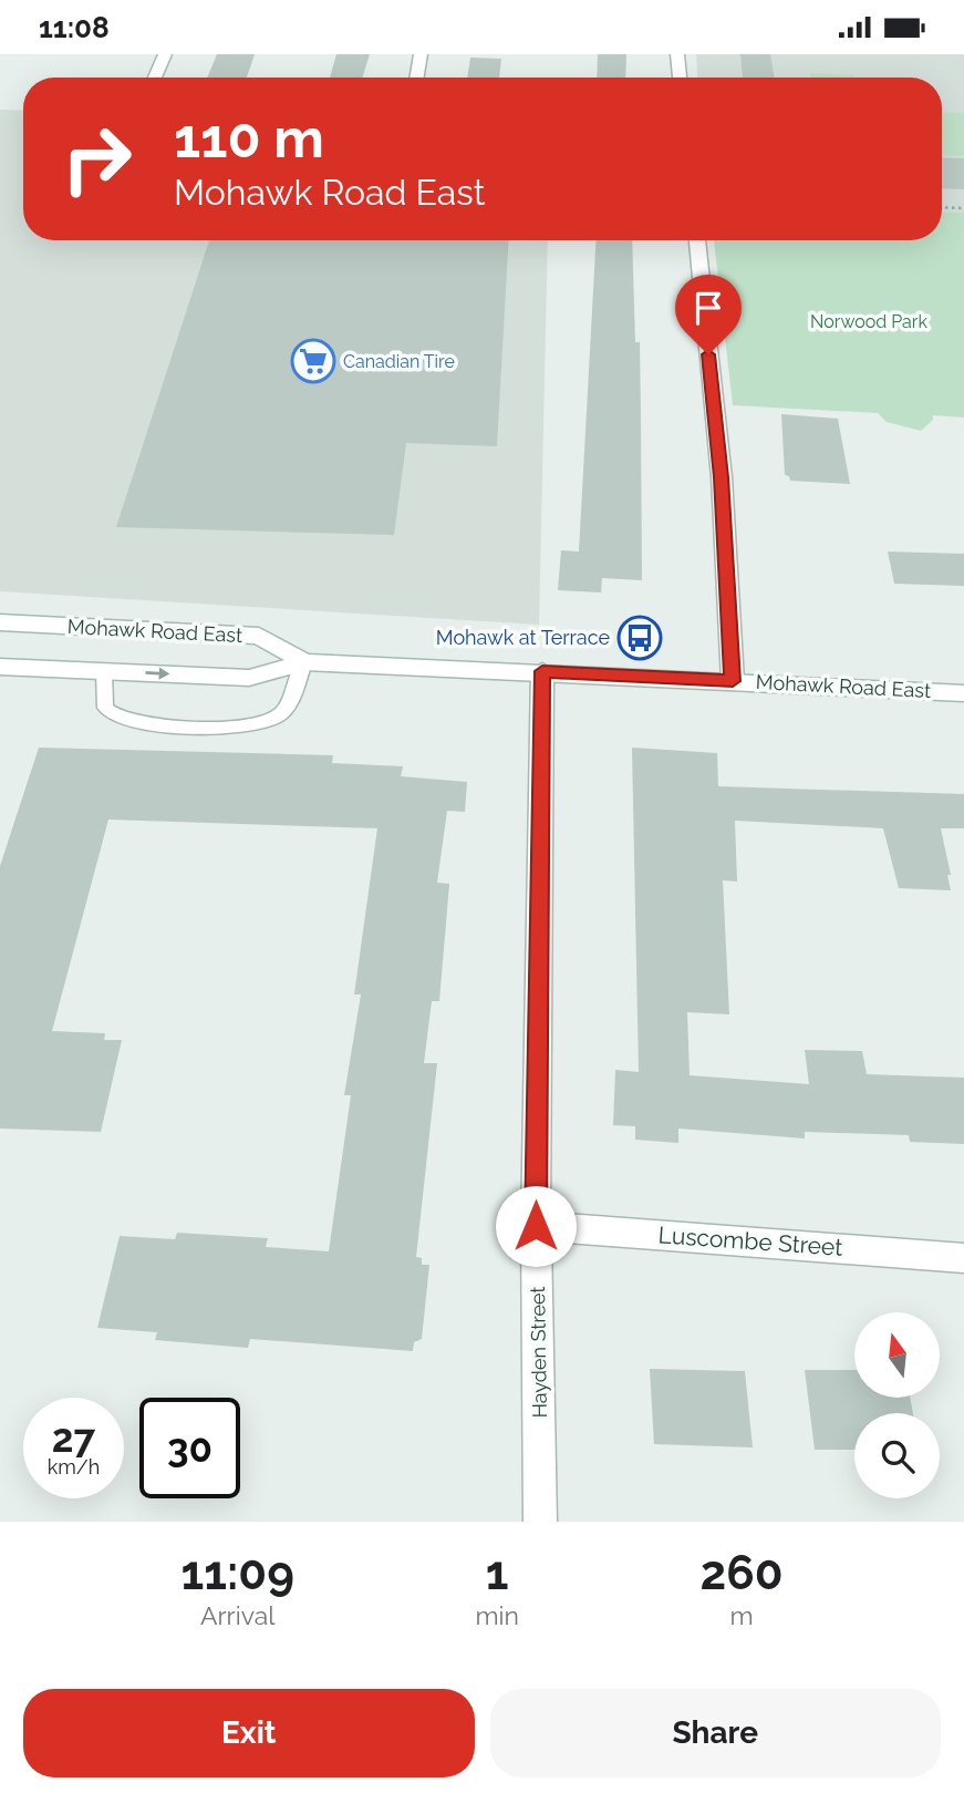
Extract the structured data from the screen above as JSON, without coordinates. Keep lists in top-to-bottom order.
{
  "streets": {
    "street": ["Mohawk Road East", "Luscombe Street", "Hayden Street"]
  },
  "crossings": [
    ["Mohawk Road East", "Hayden Street"],
    ["Luscombe Street", "Hayden Street"]
  ],
  "parks": ["Norwood Park"],
  "places": {
    "supermarket": ["Canadian Tire"],
    "bus stop": ["Mohawk at Terrace"]
  },
  "north": "top",
  "page": {
    "status": "11:08",
    "turn": ["110 m", "Mohawk Road East"],
    "speed": "27 km/h",
    "limit": "30",
    "eta": [
      "11:09",
      "Arrival",
      "1",
      "min",
      "260",
      "m"
    ],
    "buttons": ["Exit", "Share"]
  }
}
